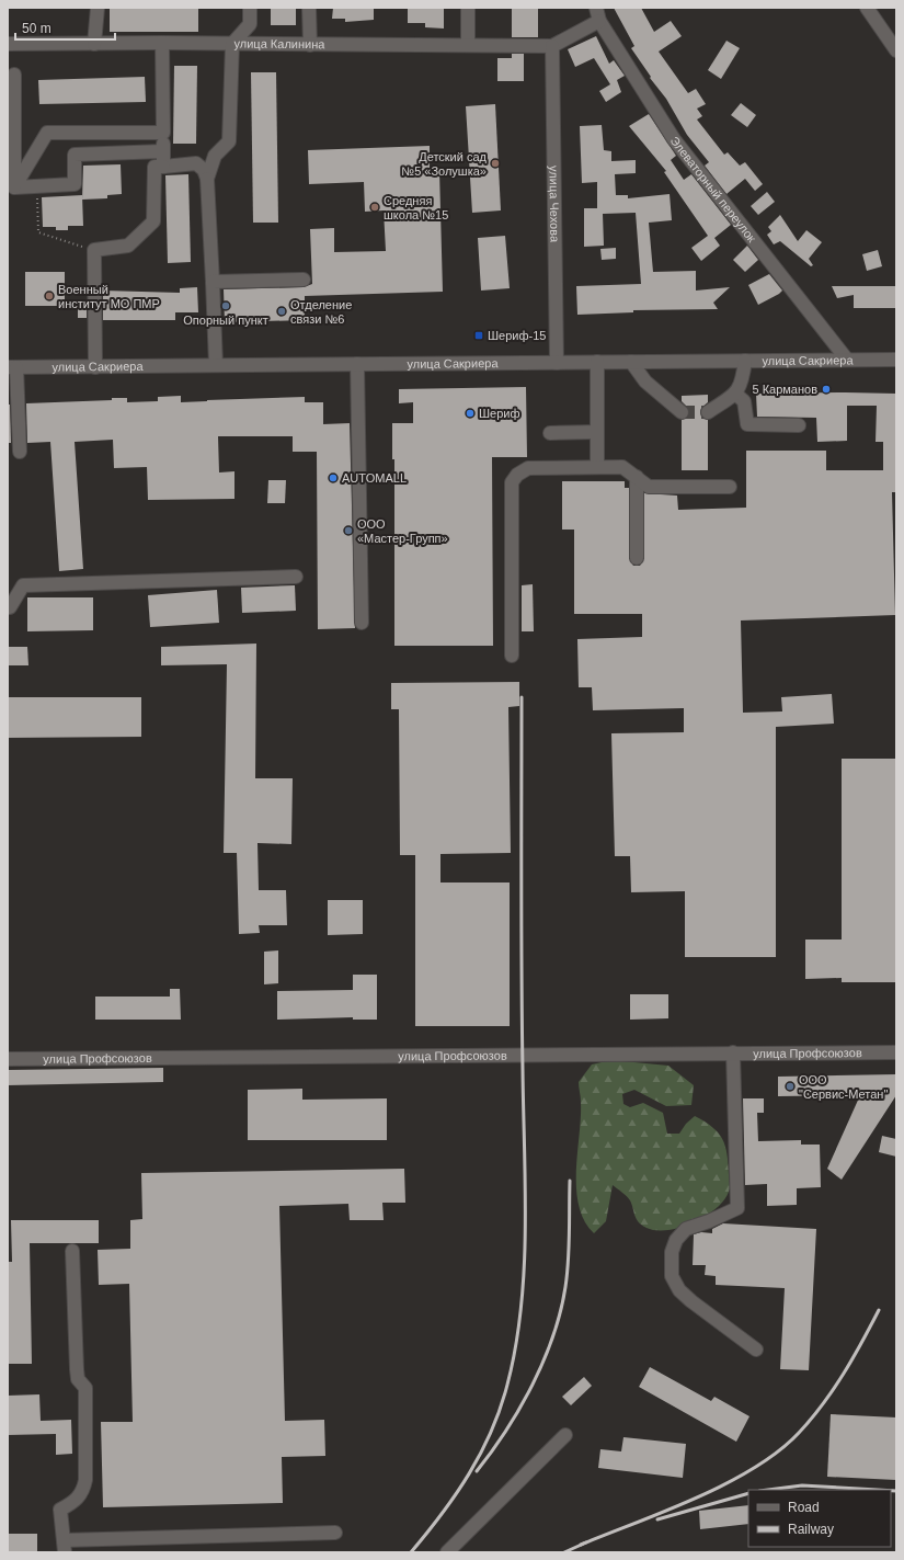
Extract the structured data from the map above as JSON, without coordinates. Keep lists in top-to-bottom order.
{
  "streets": {
    "street": [
      "улица Калинина",
      "Элеваторный переулок",
      "улица Чехова",
      "улица Сакриера",
      "улица Профсоюзов"
    ]
  },
  "crossings": [
    ["улица Калинина", "улица Чехова"],
    ["Элеваторный переулок", "улица Сакриера"],
    ["улица Чехова", "улица Сакриера"]
  ],
  "places": {
    "other": [
      "Детский сад №5 «Золушка»",
      "Средняя школа №15",
      "Военный институт МО ПМР",
      "Опорный пункт",
      "Отделение связи №6",
      "5 Карманов",
      "Шериф",
      "AUTOMALL",
      "ООО «Мастер-Групп»",
      "ООО \"Сервис-Метан\""
    ],
    "transit": ["Шериф-15"]
  },
  "legend": ["Road", "Railway"],
  "scale_bar": "50 m"
}
